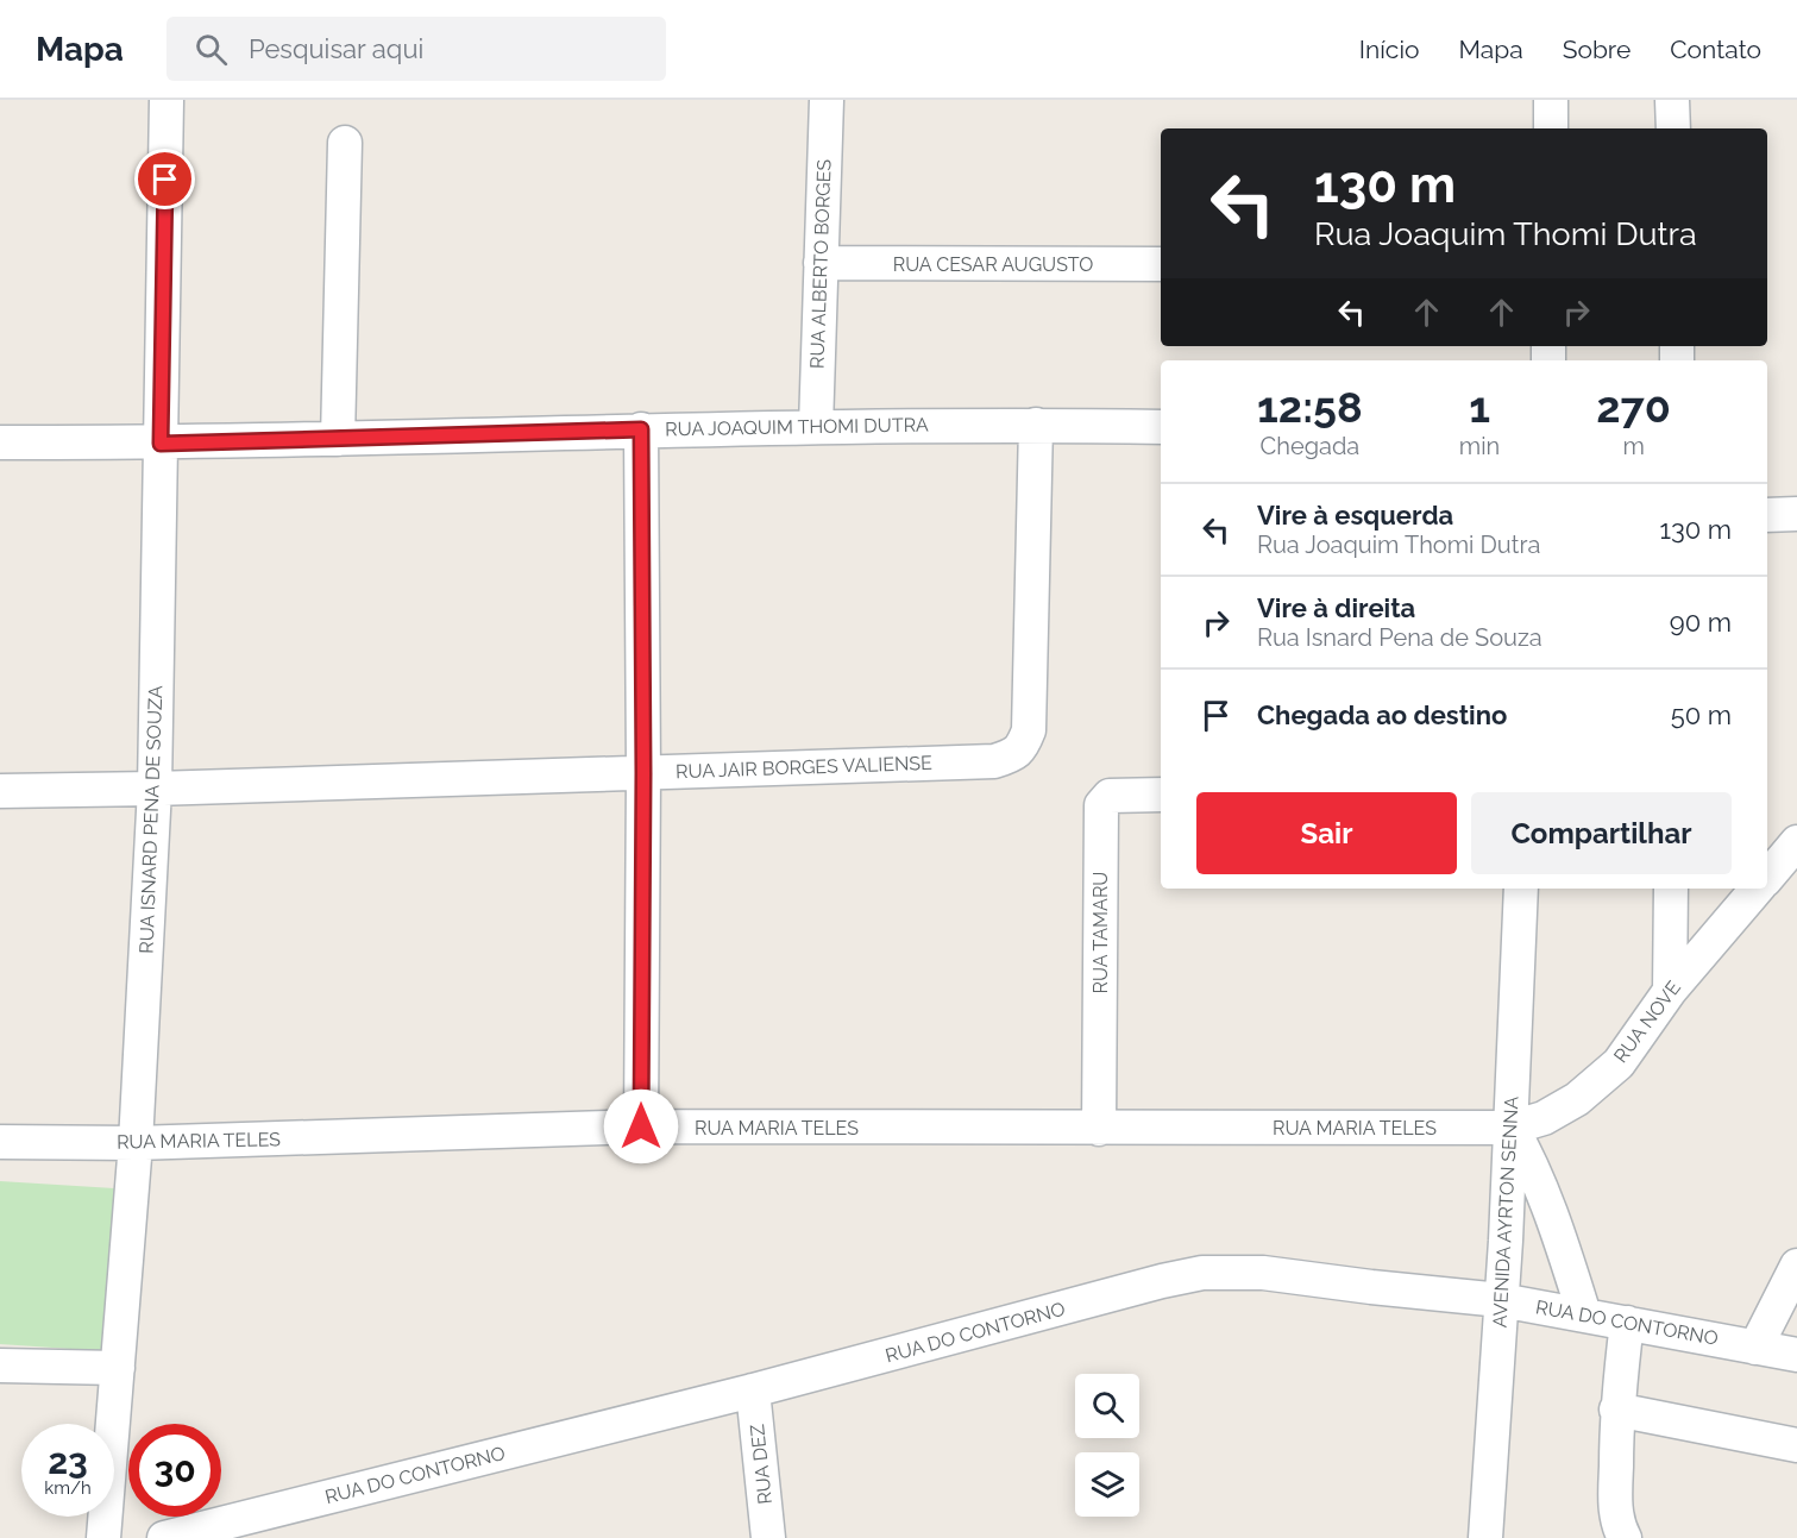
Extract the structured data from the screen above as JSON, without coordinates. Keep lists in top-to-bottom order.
{
  "streets": {
    "street": [
      "RUA ALBERTO BORGES",
      "RUA CESAR AUGUSTO",
      "RUA JOAQUIM THOMI DUTRA",
      "RUA JAIR BORGES VALIENSE",
      "RUA ISNARD PENA DE SOUZA",
      "RUA TAMARU",
      "RUA NOVE",
      "RUA MARIA TELES",
      "AVENIDA AYRTON SENNA",
      "RUA DO CONTORNO",
      "RUA DEZ"
    ]
  },
  "crossings": [
    ["RUA ALBERTO BORGES", "RUA CESAR AUGUSTO"],
    ["RUA ALBERTO BORGES", "RUA JOAQUIM THOMI DUTRA"],
    ["RUA JOAQUIM THOMI DUTRA", "RUA JAIR BORGES VALIENSE"],
    ["RUA JOAQUIM THOMI DUTRA", "RUA ISNARD PENA DE SOUZA"],
    ["RUA JAIR BORGES VALIENSE", "RUA ISNARD PENA DE SOUZA"],
    ["RUA ISNARD PENA DE SOUZA", "RUA MARIA TELES"],
    ["RUA TAMARU", "RUA MARIA TELES"],
    ["RUA NOVE", "RUA MARIA TELES"],
    ["RUA NOVE", "AVENIDA AYRTON SENNA"],
    ["RUA MARIA TELES", "AVENIDA AYRTON SENNA"],
    ["AVENIDA AYRTON SENNA", "RUA DO CONTORNO"],
    ["RUA DO CONTORNO", "RUA DEZ"]
  ],
  "page": {
    "header": "Mapa",
    "search": "Pesquisar aqui",
    "nav": [
      "Início",
      "Mapa",
      "Sobre",
      "Contato"
    ],
    "turn": ["130 m", "Rua Joaquim Thomi Dutra"],
    "eta": [
      "12:58",
      "Chegada",
      "1",
      "min",
      "270",
      "m"
    ],
    "list": [
      {
        "name": "Vire à esquerda",
        "note": "Rua Joaquim Thomi Dutra",
        "value": "130 m"
      },
      {
        "name": "Vire à direita",
        "note": "Rua Isnard Pena de Souza",
        "value": "90 m"
      },
      {
        "name": "Chegada ao destino",
        "value": "50 m"
      }
    ],
    "buttons": ["Sair", "Compartilhar"],
    "speed": "23 km/h",
    "limit": "30"
  }
}
